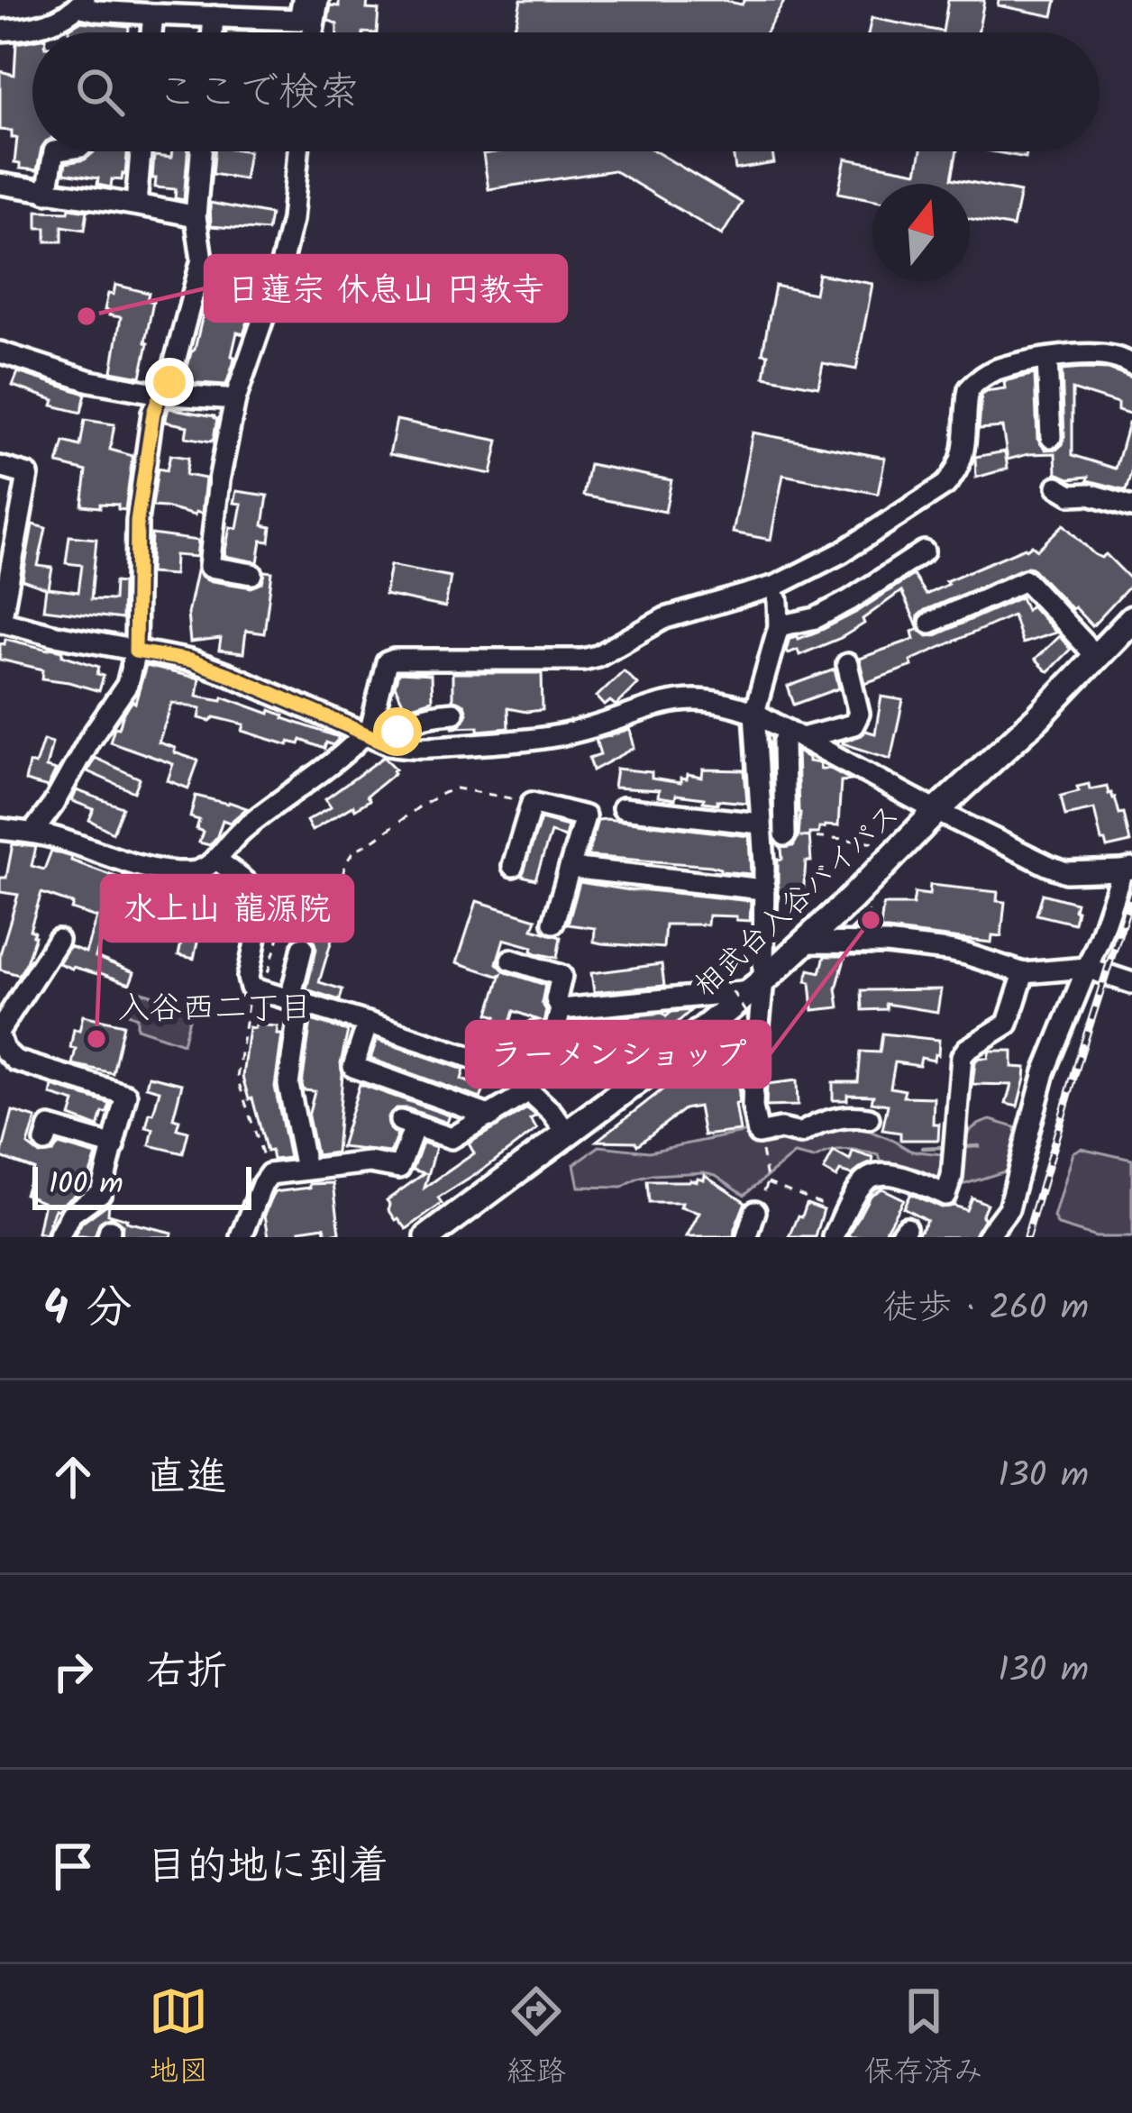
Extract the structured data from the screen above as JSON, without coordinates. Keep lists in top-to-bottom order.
{
  "streets": {
    "main road": ["相武台入谷バイパス"]
  },
  "districts": ["入谷西二丁目"],
  "places": ["日蓮宗 休息山 円教寺", "ラーメンショップ", "水上山 龍源院"],
  "scale_bar": "100 m",
  "north": "top",
  "page": {
    "search": "ここで検索",
    "scale": "100 m",
    "heading": ["4 分", "徒歩 · 260 m"],
    "list": [
      ["直進", "130 m"],
      ["右折", "130 m"],
      "目的地に到着"
    ],
    "nav": ["地図", "経路", "保存済み"]
  }
}
